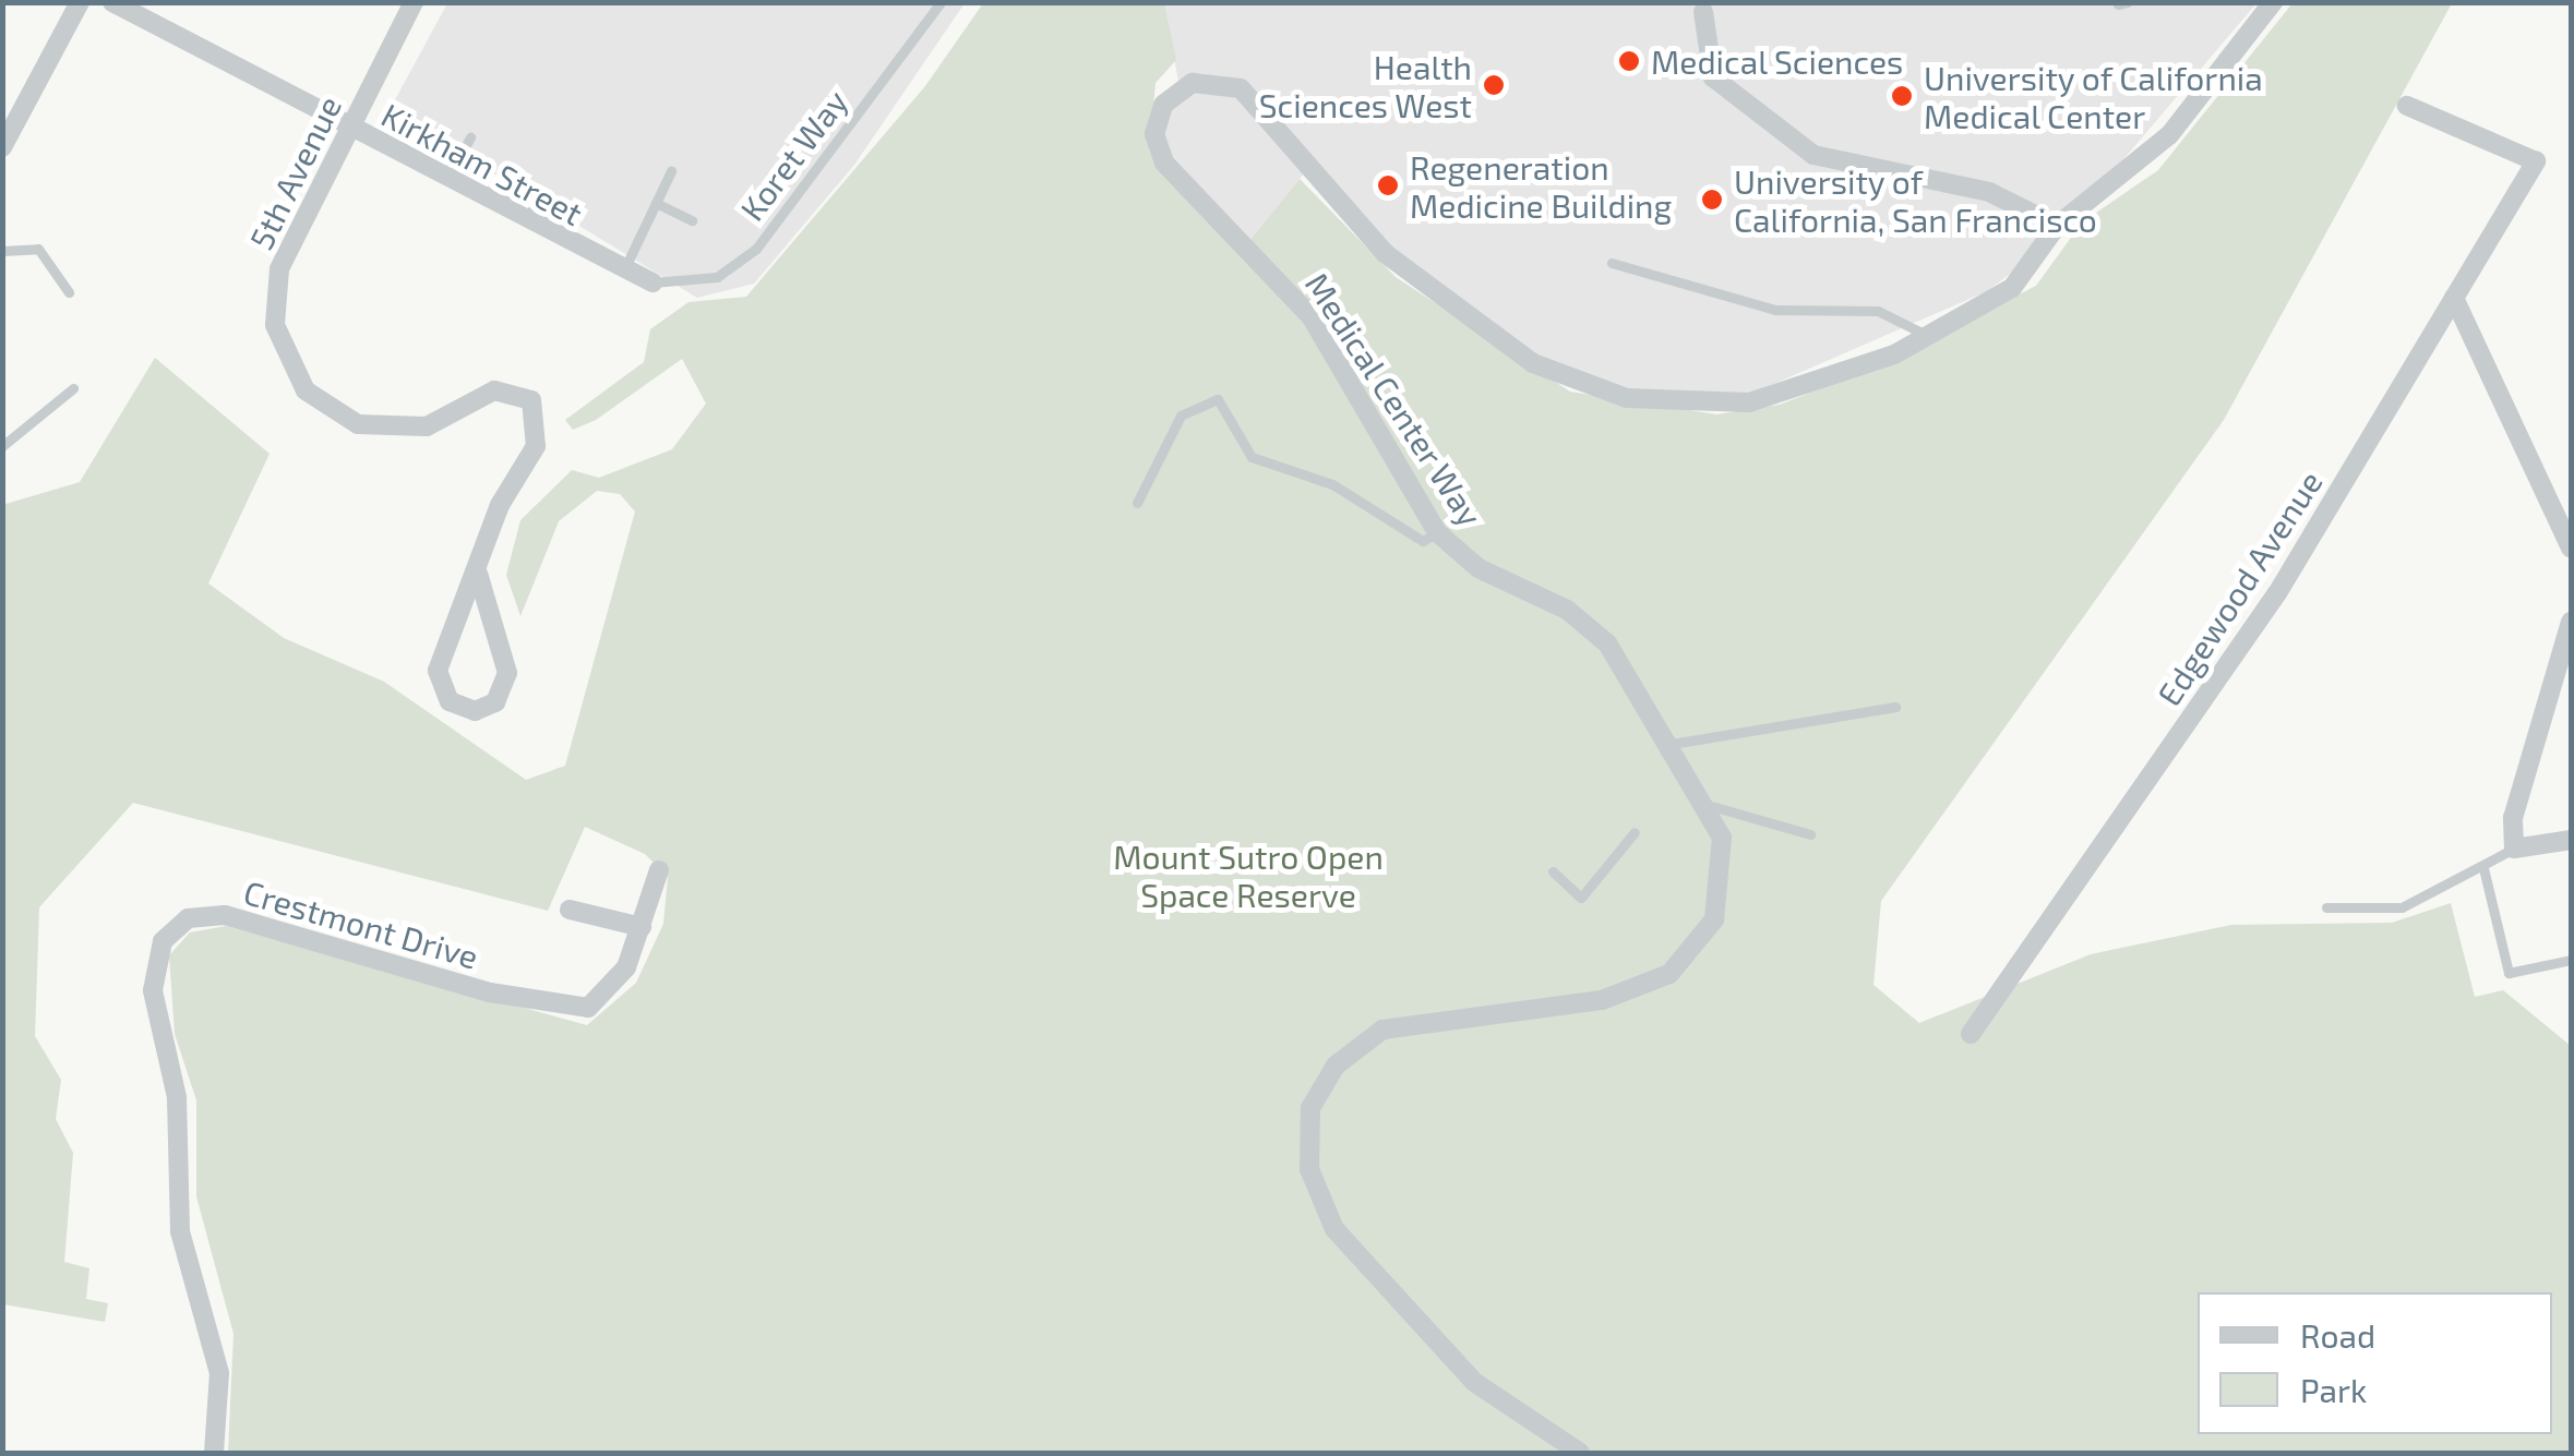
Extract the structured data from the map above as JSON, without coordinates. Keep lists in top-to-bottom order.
{
  "streets": {
    "street": [
      "Kirkham Street",
      "5th Avenue",
      "Medical Center Way",
      "Edgewood Avenue",
      "Crestmont Drive"
    ],
    "lane": ["Koret Way"]
  },
  "crossings": [
    ["Koret Way", "Kirkham Street"],
    ["Kirkham Street", "5th Avenue"]
  ],
  "parks": ["Mount Sutro Open Space Reserve"],
  "places": [
    "Medical Sciences",
    "Health Sciences West",
    "University of California Medical Center",
    "Regeneration Medicine Building",
    "University of California, San Francisco"
  ],
  "legend": ["Road", "Park"]
}
